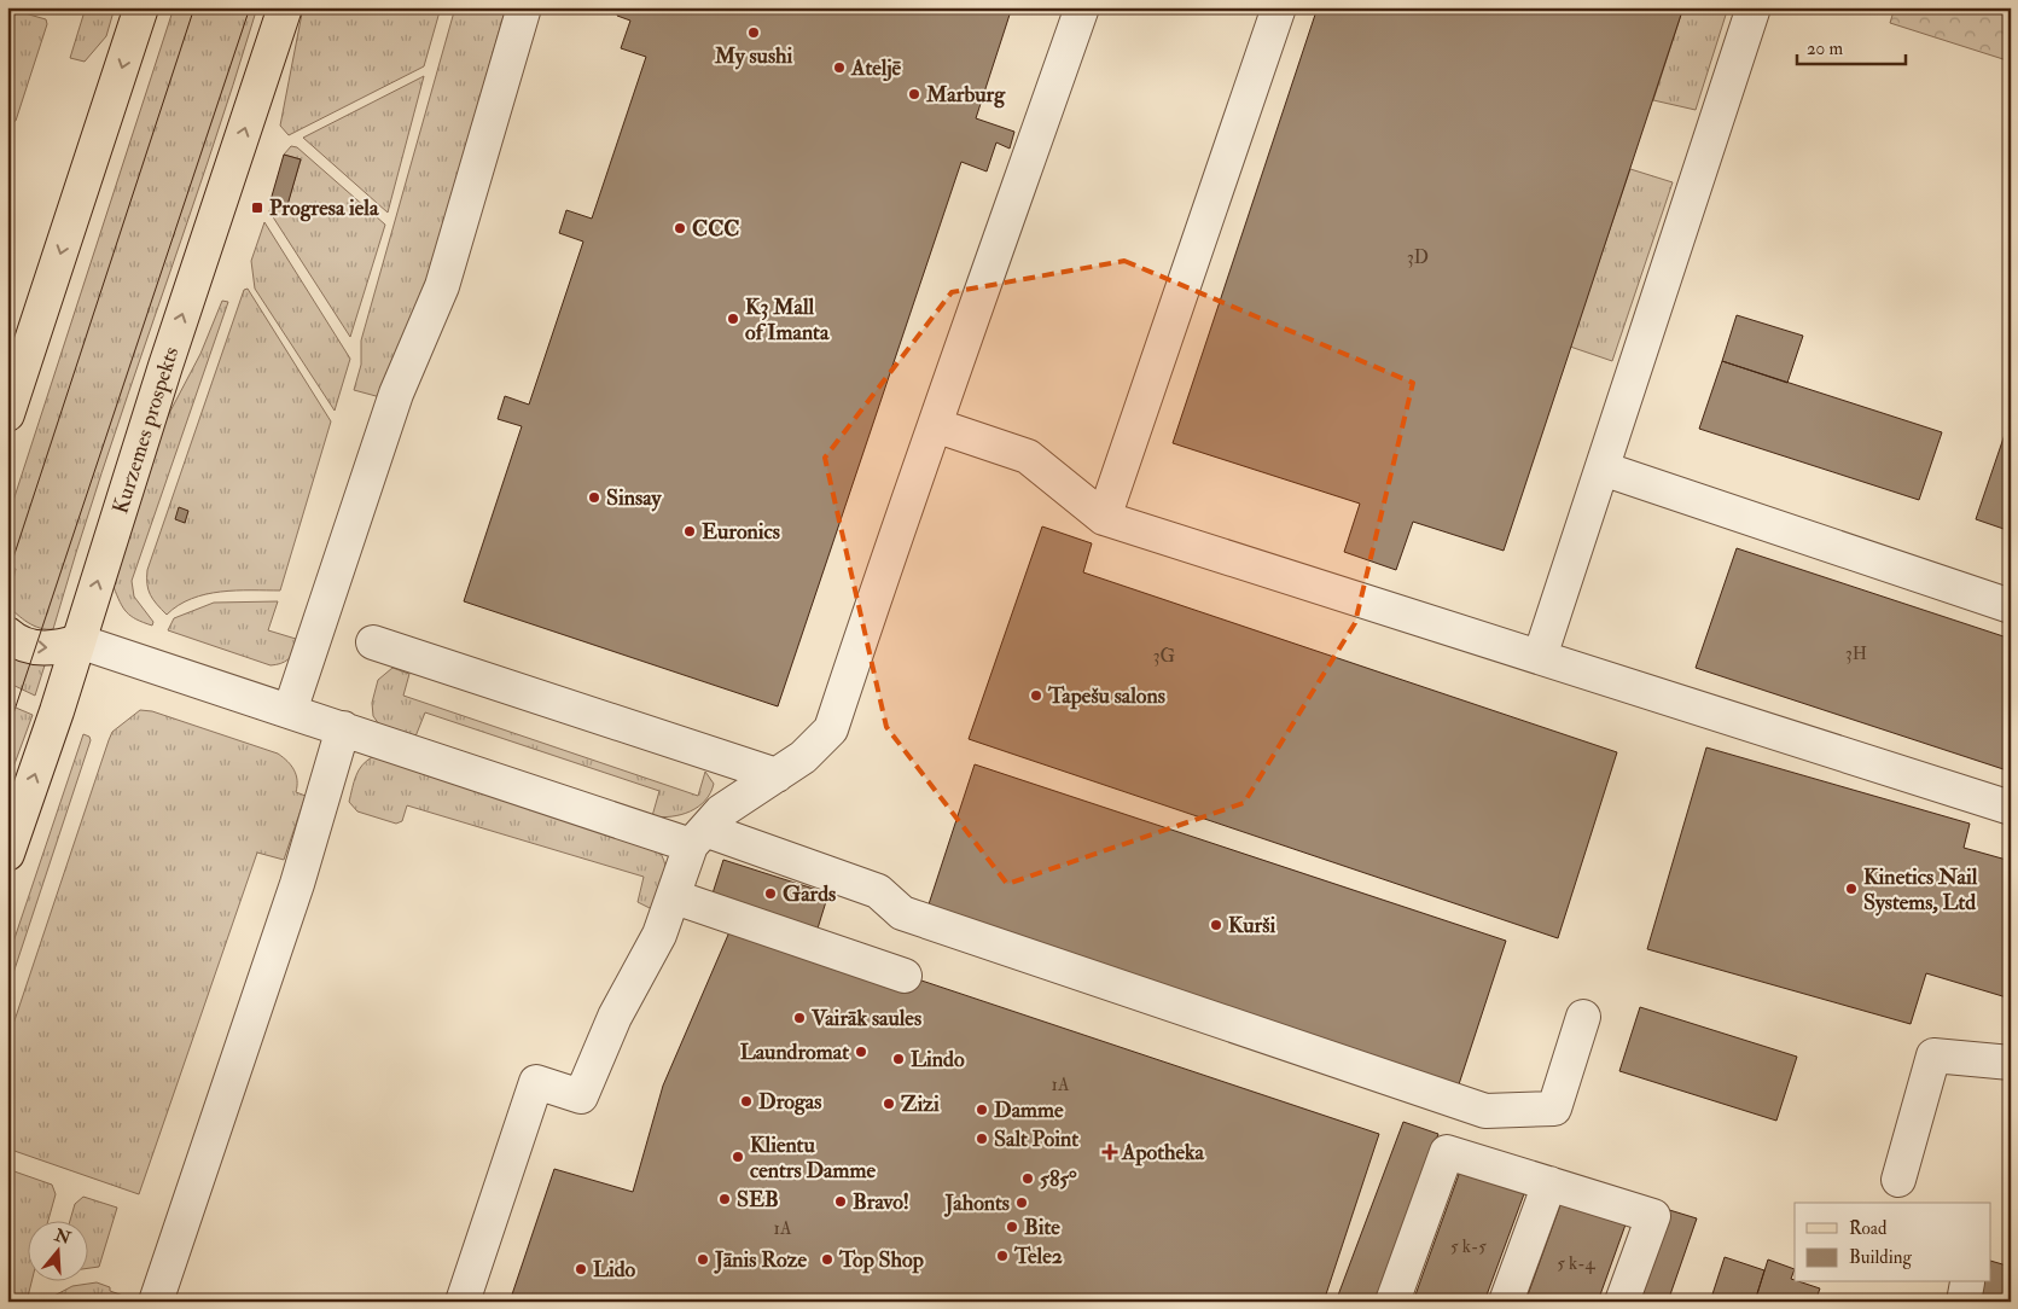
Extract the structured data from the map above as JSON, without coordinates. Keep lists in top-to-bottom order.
{
  "streets": {
    "main road": ["Kurzemes prospekts"]
  },
  "places": {
    "other": [
      "My sushi",
      "Ateljē",
      "Marburg",
      "CCC",
      "K3 Mall of Imanta",
      "Sinsay",
      "Euronics",
      "Tapešu salons",
      "Kinetics Nail Systems, Ltd",
      "Gards",
      "Kurši",
      "Vairāk saules",
      "Laundromat",
      "Lindo",
      "Drogas",
      "Zizi",
      "Damme",
      "Salt Point",
      "Klientu centrs Damme",
      "585°",
      "SEB",
      "Bravo!",
      "Jahonts",
      "Bite",
      "Tele2",
      "Jānis Roze",
      "Top Shop",
      "Lido"
    ],
    "transit": ["Progresa iela"],
    "health": ["Apotheka"]
  },
  "house_numbers": [
    "3D",
    "3H",
    "3G",
    "1A",
    "1A",
    "5 k-5",
    "5 k-4"
  ],
  "legend": ["Road", "Building"],
  "scale_bar": "20 m",
  "north": "top"
}
